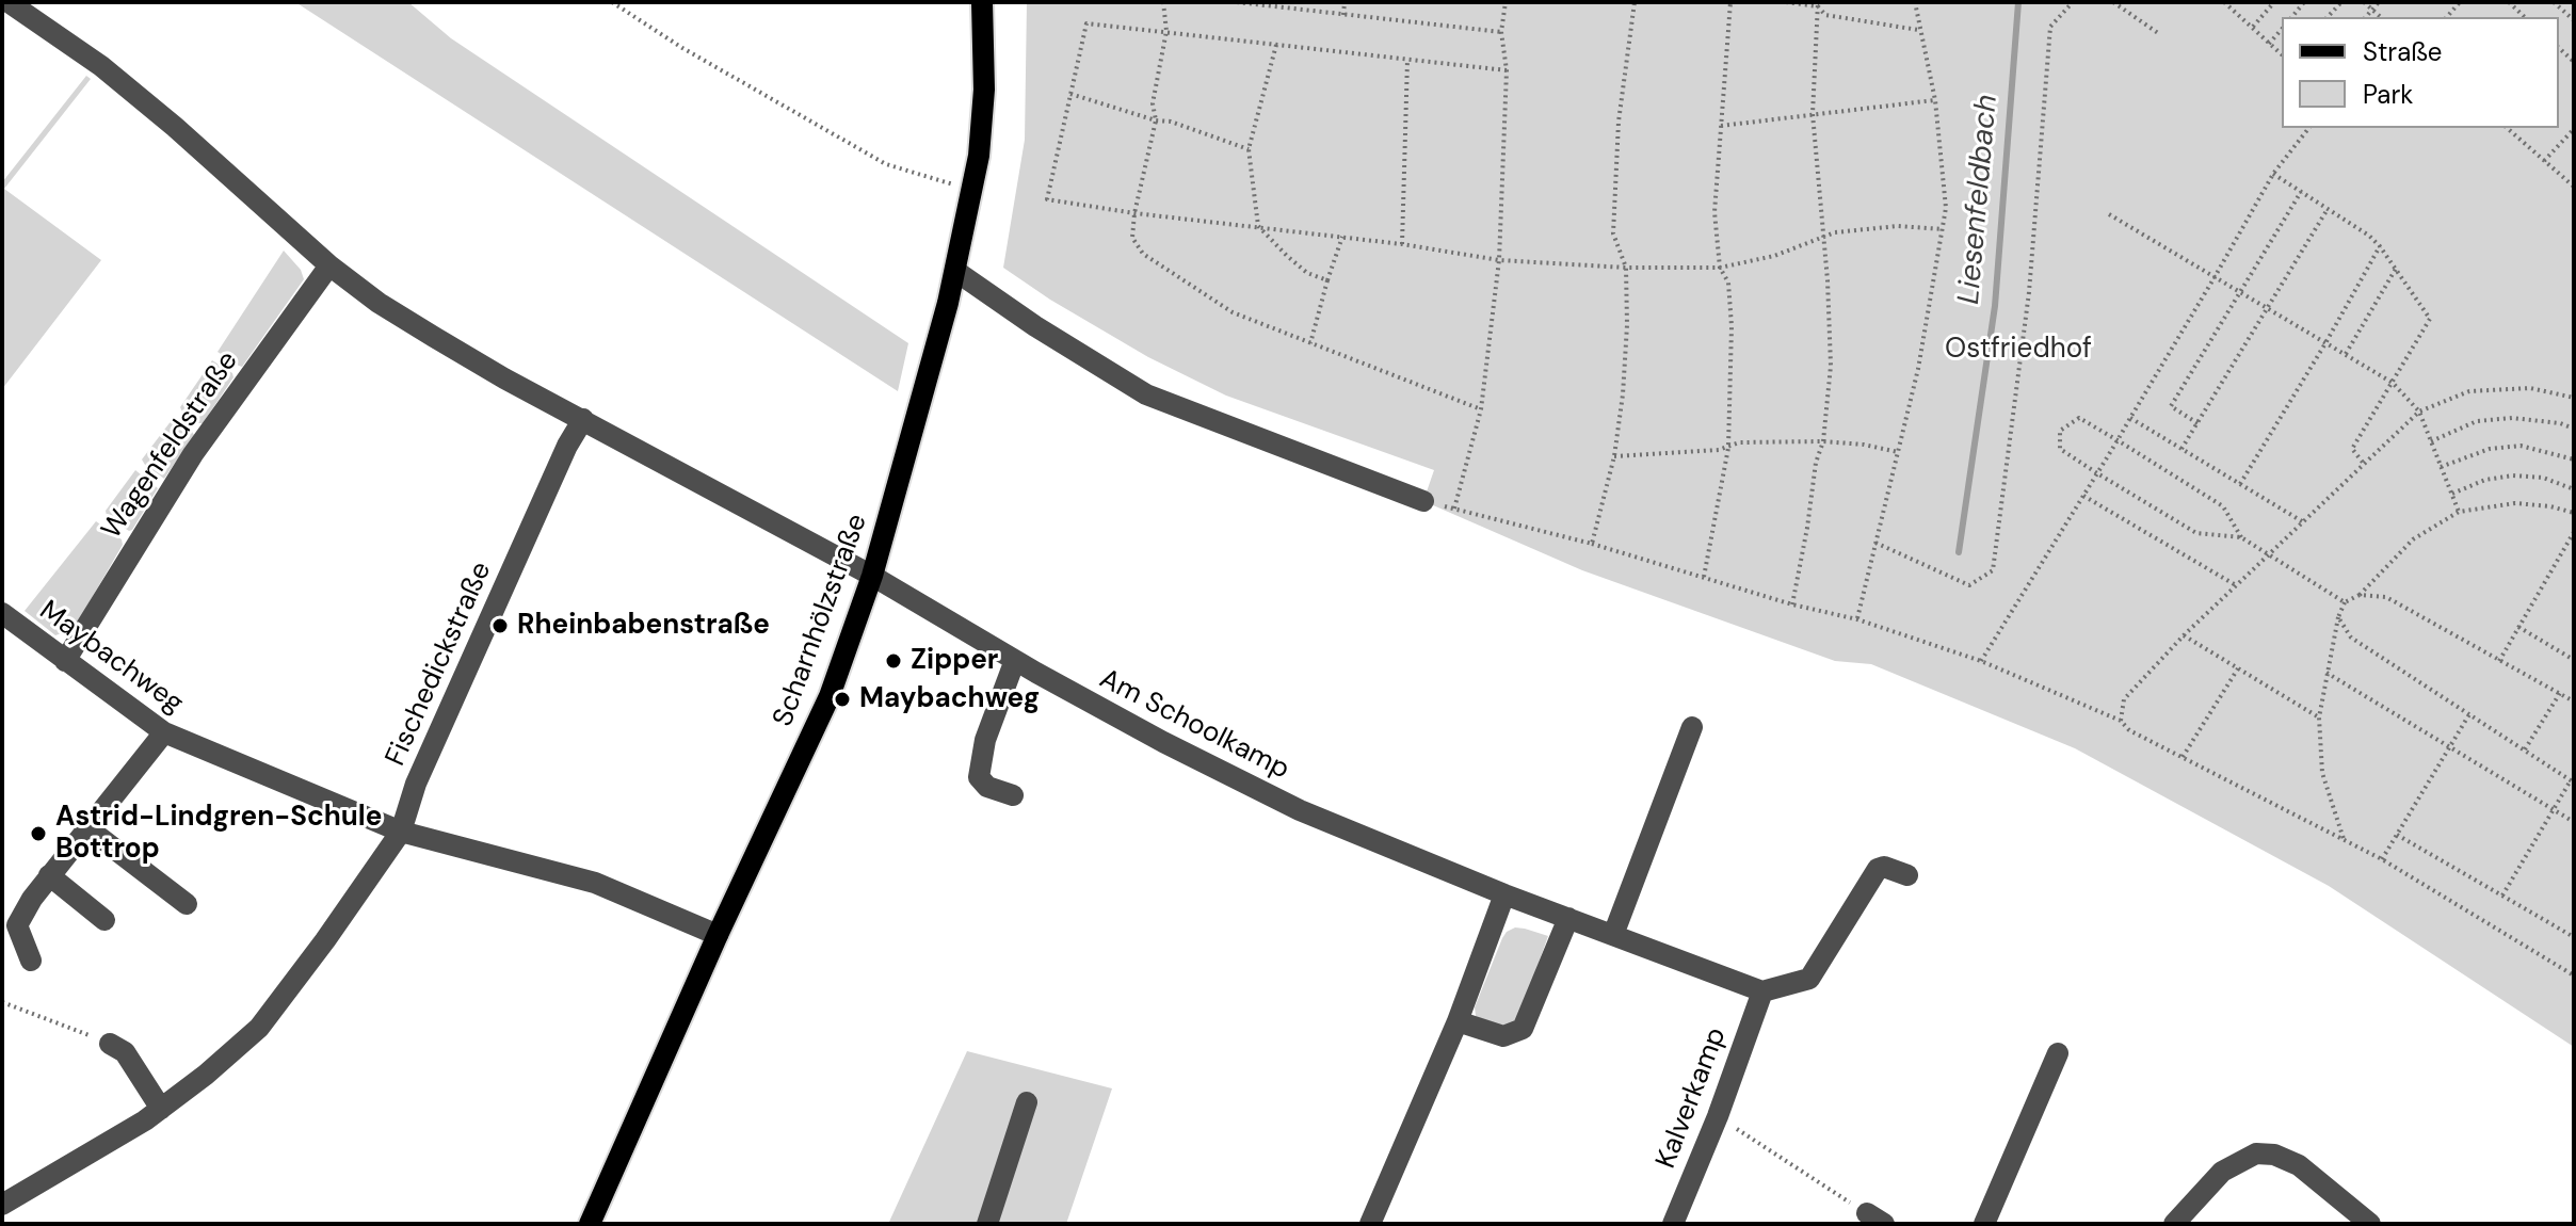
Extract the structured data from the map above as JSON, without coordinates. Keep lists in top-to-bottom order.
{
  "streets": {
    "main road": ["Scharnhölzstraße"],
    "street": [
      "Wagenfeldstraße",
      "Maybachweg",
      "Fischedickstraße",
      "Am Schoolkamp",
      "Kalverkamp"
    ]
  },
  "crossings": [
    ["Wagenfeldstraße", "Maybachweg"],
    ["Scharnhölzstraße", "Maybachweg"],
    ["Scharnhölzstraße", "Am Schoolkamp"],
    ["Maybachweg", "Fischedickstraße"],
    ["Am Schoolkamp", "Kalverkamp"]
  ],
  "water": ["Liesenfeldbach"],
  "parks": ["Ostfriedhof"],
  "places": [
    "Rheinbabenstraße",
    "Zipper",
    "Maybachweg",
    "Astrid-Lindgren-Schule Bottrop"
  ],
  "legend": ["Straße", "Park"]
}
